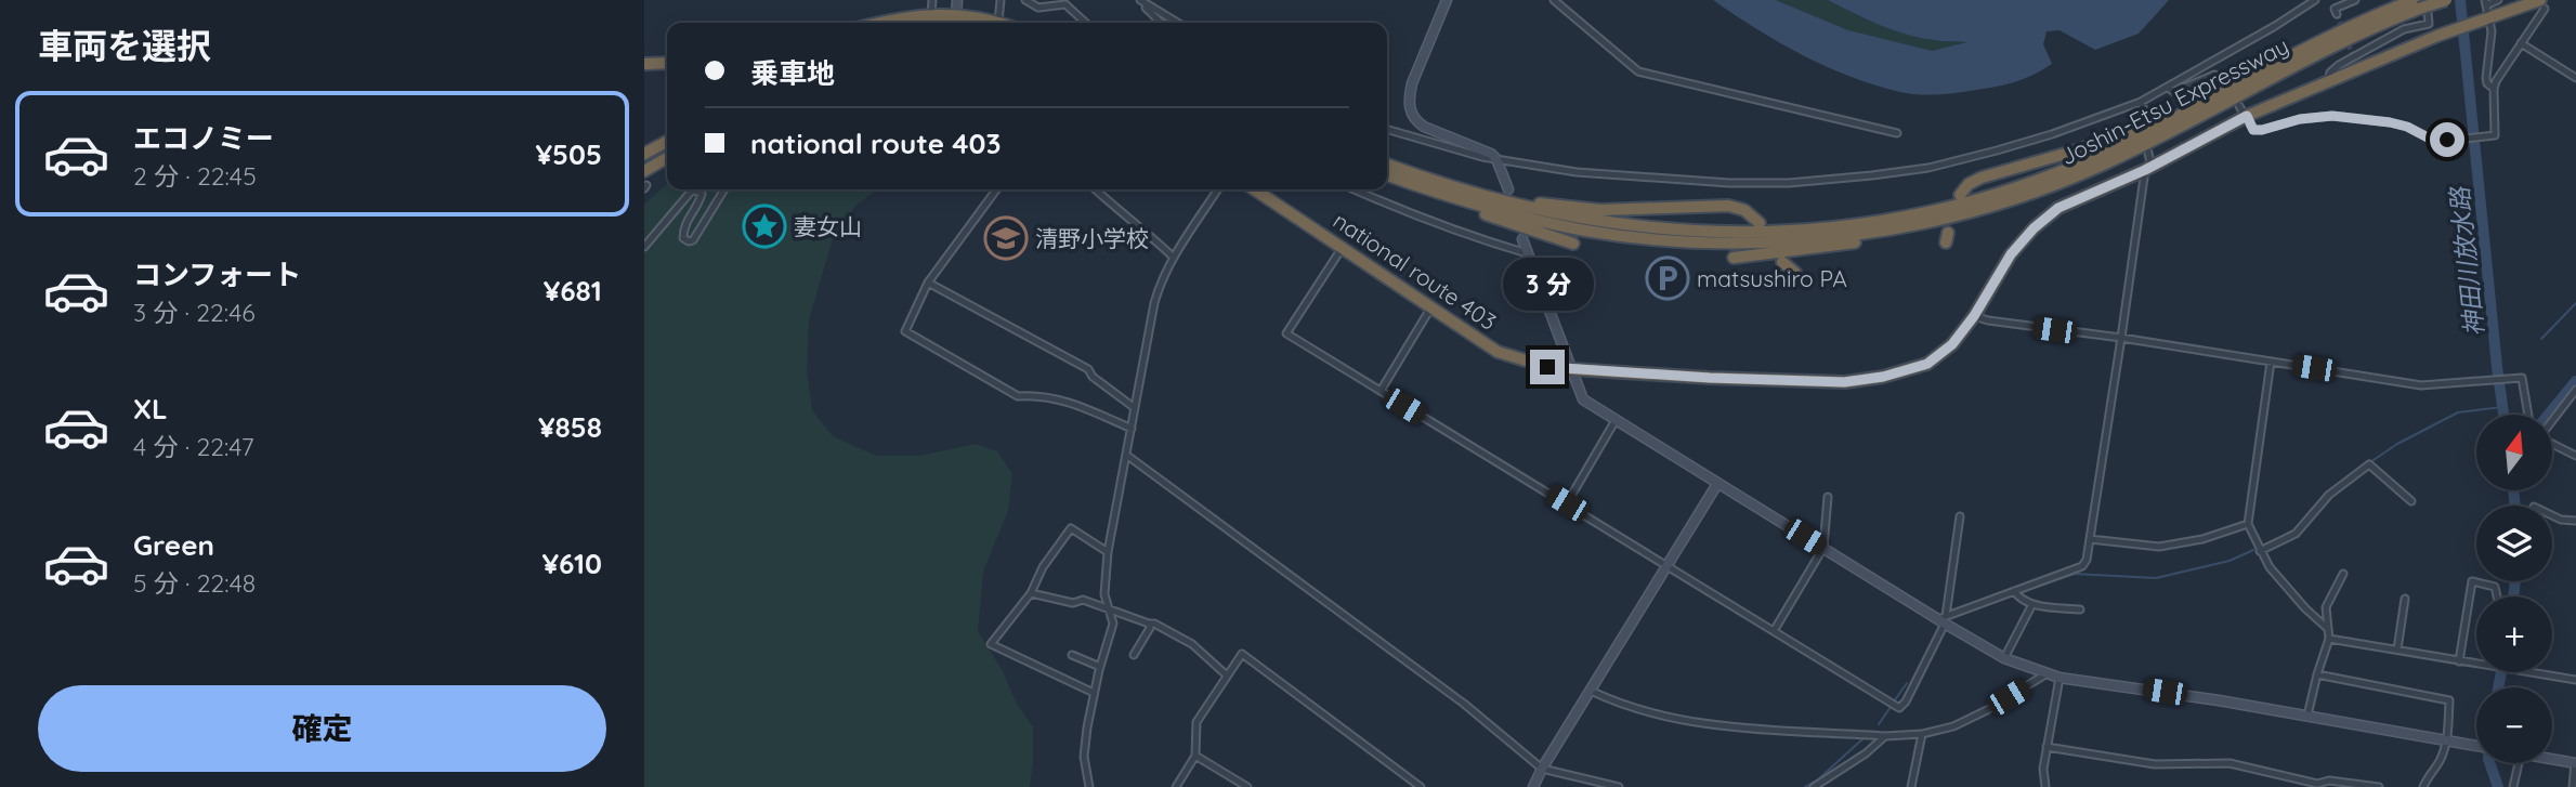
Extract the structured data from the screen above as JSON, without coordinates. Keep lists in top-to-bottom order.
{
  "streets": {
    "highway": ["Joshin-Etsu Expressway", "national route 403"]
  },
  "water": ["神田川放水路"],
  "places": {
    "place": ["妻女山"],
    "school or university": ["清野小学校"],
    "parking": ["matsushiro PA"]
  },
  "north": "top",
  "page": {
    "heading": "車両を選択",
    "banner": ["乗車地", "national route 403"],
    "list": [
      {
        "name": "エコノミー",
        "note": "2 分 · 22:45",
        "value": "¥505"
      },
      {
        "name": "コンフォート",
        "note": "3 分 · 22:46",
        "value": "¥681"
      },
      {
        "name": "XL",
        "note": "4 分 · 22:47",
        "value": "¥858"
      },
      {
        "name": "Green",
        "note": "5 分 · 22:48",
        "value": "¥610"
      }
    ],
    "bubble": "3 分",
    "map_buttons": ["+", "−"],
    "buttons": "確定"
  }
}
